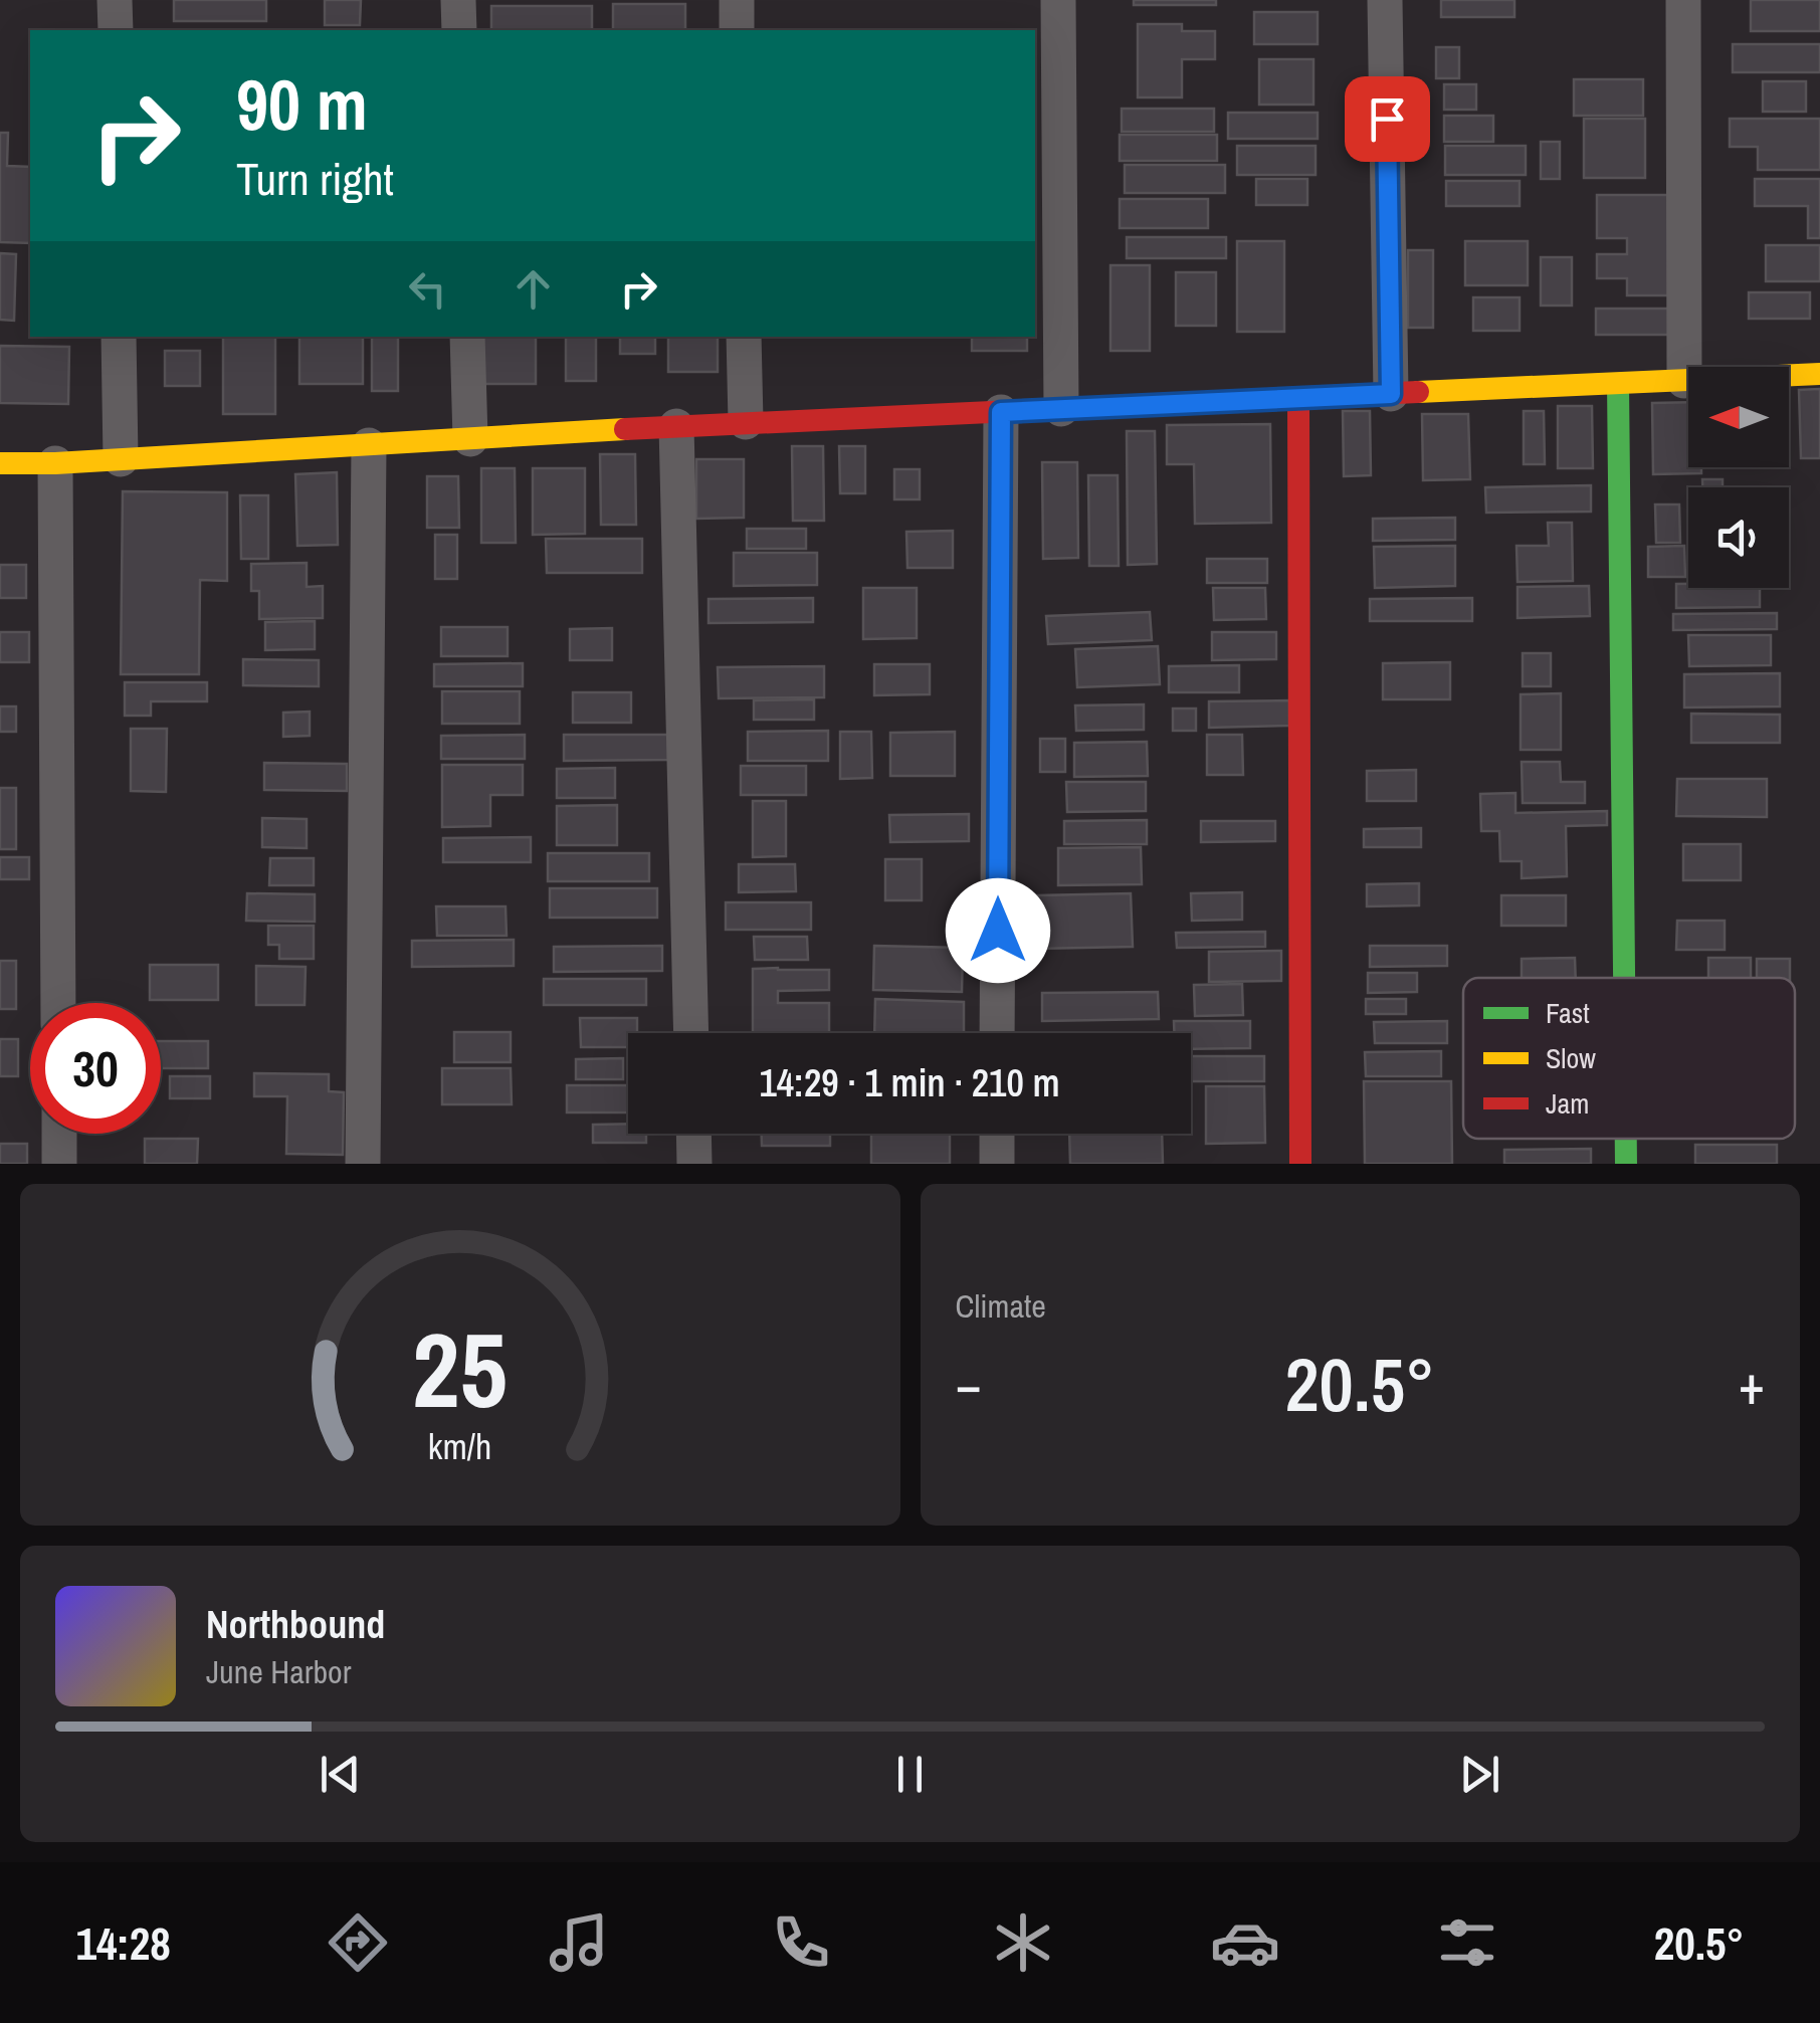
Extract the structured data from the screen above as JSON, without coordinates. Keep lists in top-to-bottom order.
{
  "legend": ["Fast", "Slow", "Jam"],
  "north": "left",
  "page": {
    "turn": ["90 m", "Turn right"],
    "limit": "30",
    "trip": "14:29 · 1 min · 210 m",
    "tile": "Climate",
    "heat": ["−", "20.5°", "+"],
    "song": ["Northbound", "June Harbor"],
    "tabs": ["14:28", "20.5°"],
    "gauge": ["25", "km/h"]
  }
}
